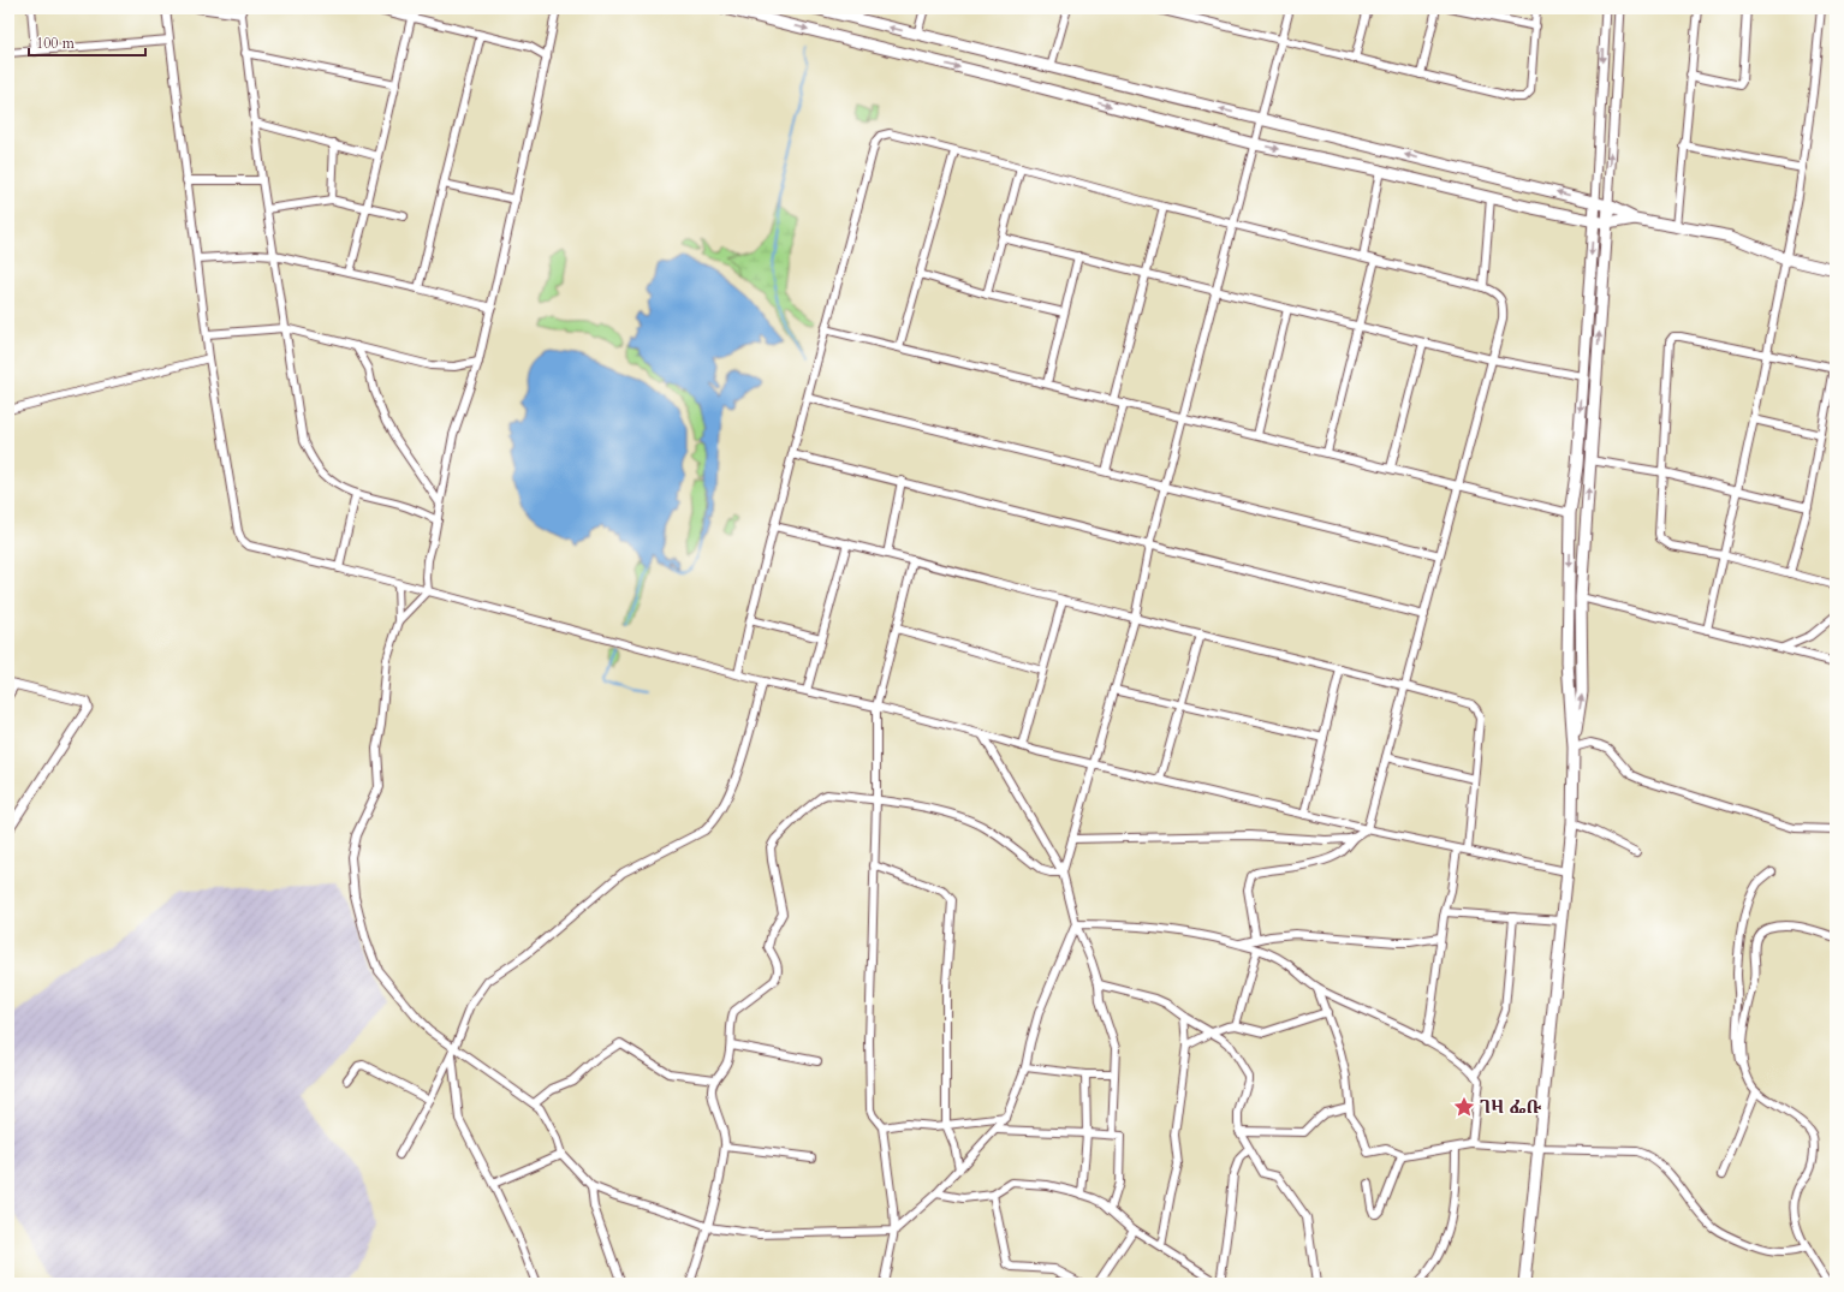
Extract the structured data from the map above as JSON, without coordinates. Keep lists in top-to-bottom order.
{
  "places": {
    "place": ["ገዛ ፌቡ"]
  },
  "scale_bar": "100 m"
}
